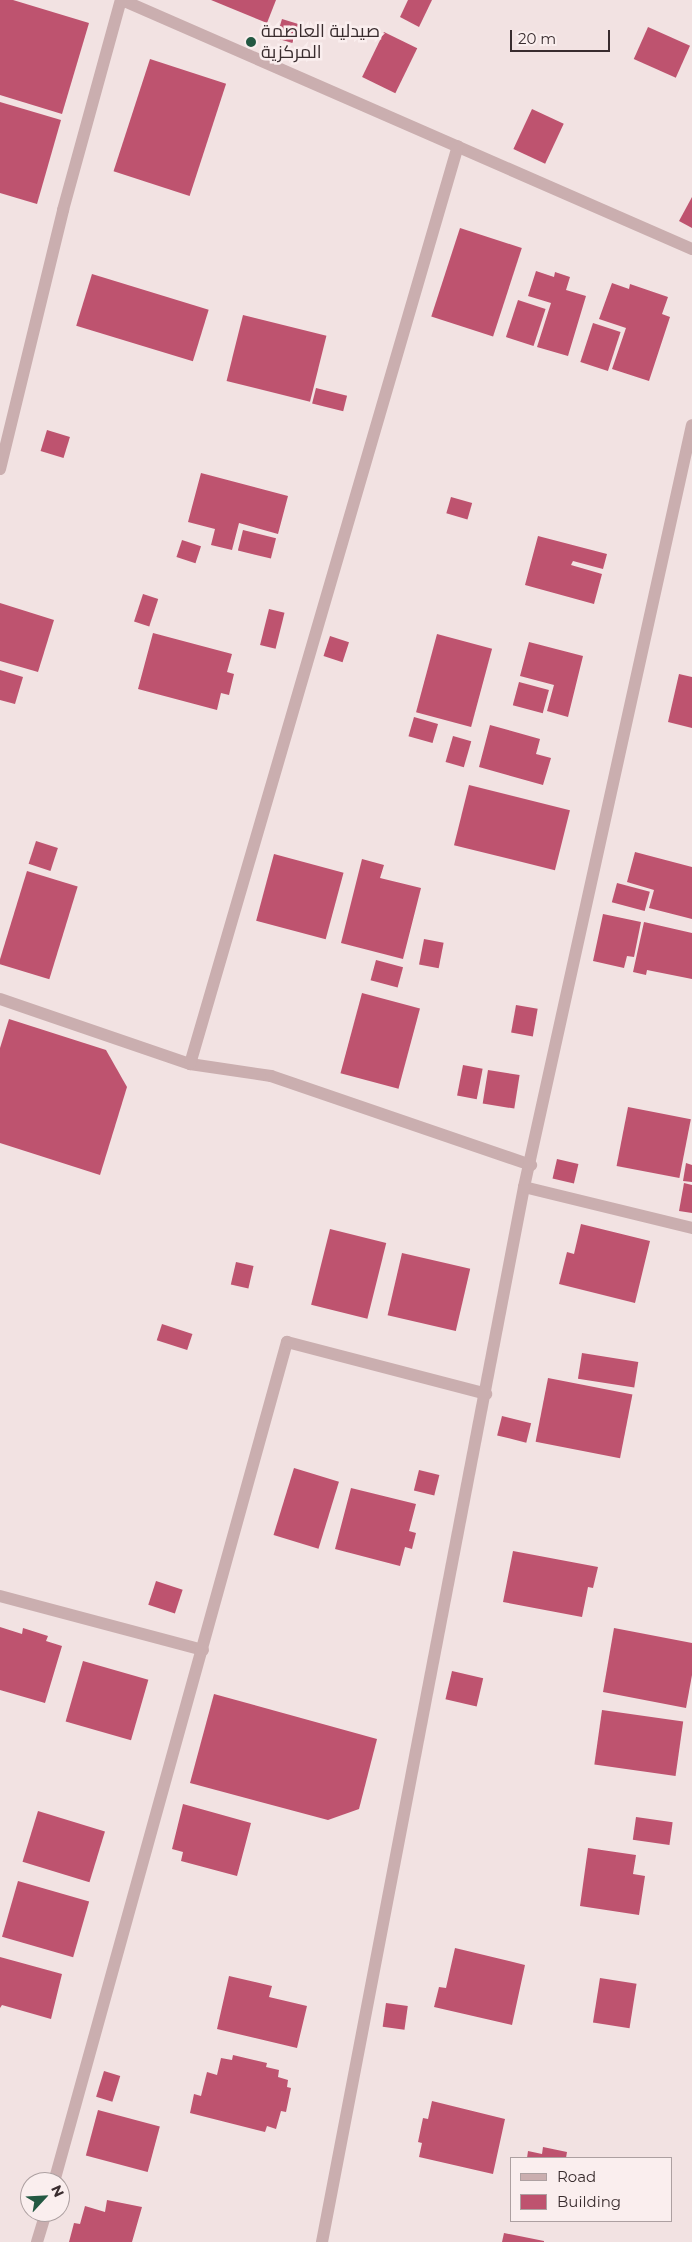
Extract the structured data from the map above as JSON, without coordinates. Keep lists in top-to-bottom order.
{
  "places": ["صيدلية العاصمة المركزية"],
  "legend": ["Road", "Building"],
  "scale_bar": "20 m",
  "north": "top right"
}
